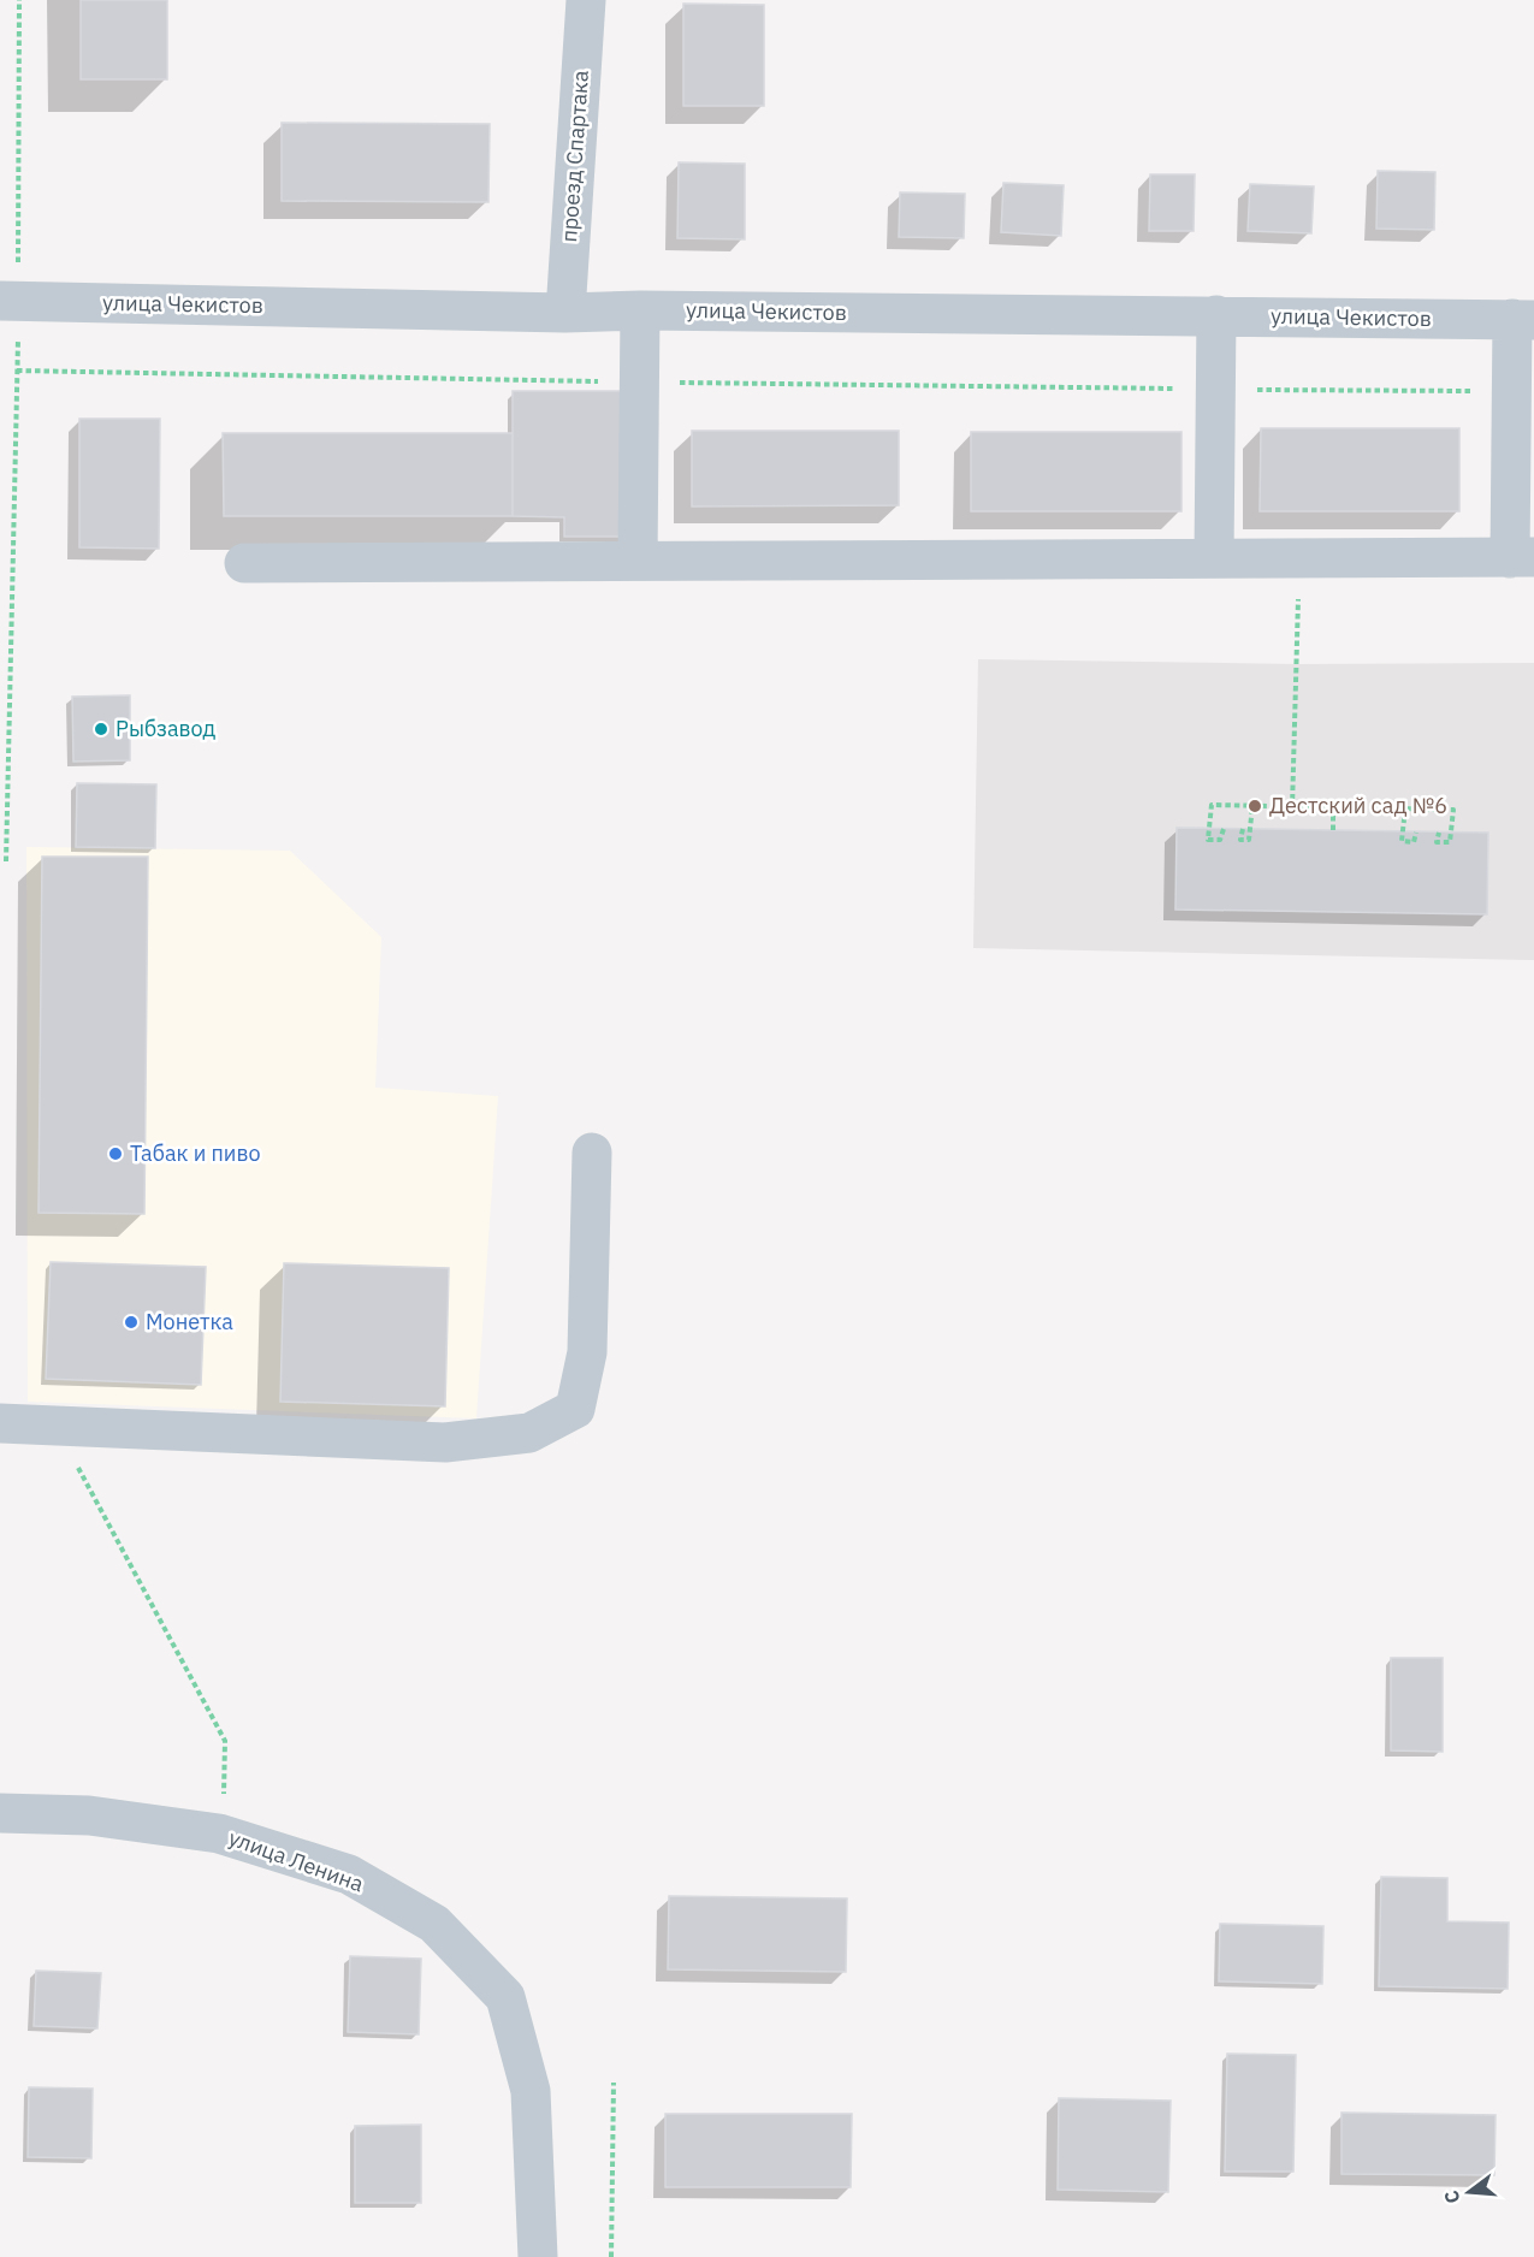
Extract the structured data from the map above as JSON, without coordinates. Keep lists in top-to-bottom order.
{
  "streets": {
    "street": ["проезд Спартака", "улица Чекистов", "улица Ленина"]
  },
  "crossings": [
    ["проезд Спартака", "улица Чекистов"]
  ],
  "places": [
    "Рыбзавод",
    "Дестский сад №6",
    "Табак и пиво",
    "Монетка"
  ],
  "north": "left"
}
